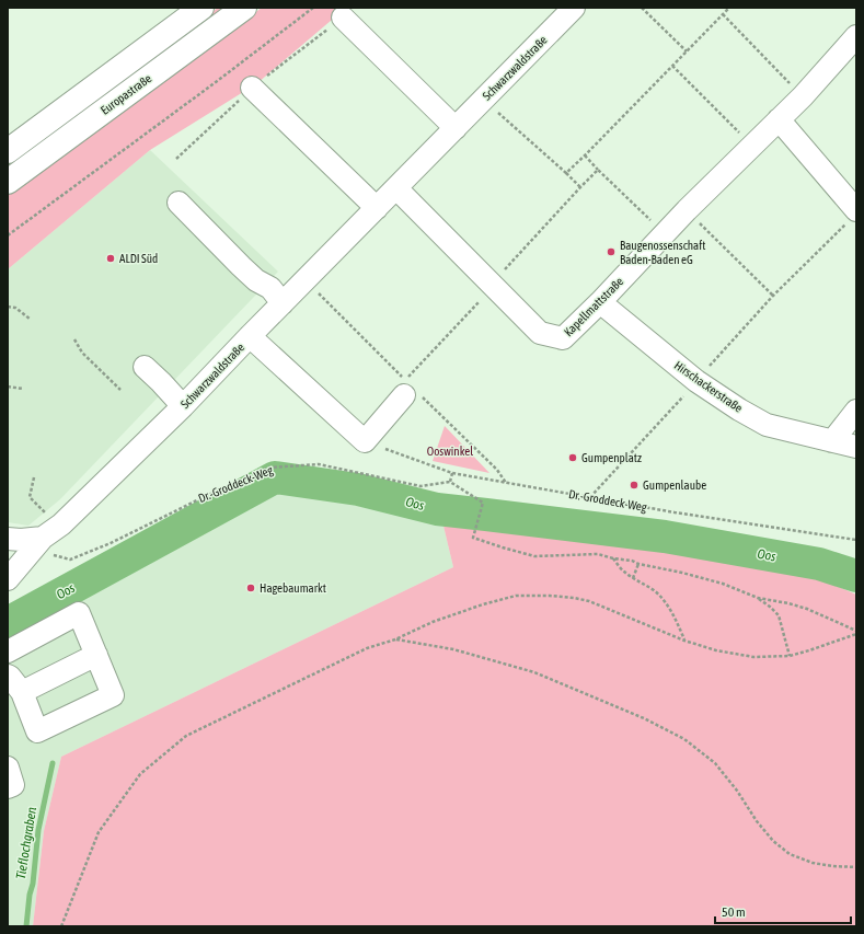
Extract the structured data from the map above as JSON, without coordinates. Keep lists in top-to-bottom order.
{
  "streets": {
    "main road": ["Europastraße"],
    "street": ["Schwarzwaldstraße", "Kapellmattstraße", "Hirschackerstraße"],
    "path": ["Dr.-Groddeck-Weg"]
  },
  "crossings": [
    ["Schwarzwaldstraße", "Kapellmattstraße"],
    ["Schwarzwaldstraße", "Dr.-Groddeck-Weg"],
    ["Kapellmattstraße", "Hirschackerstraße"]
  ],
  "water": ["Oos", "Tieflochgraben"],
  "parks": ["Ooswinkel"],
  "places": [
    "Baugenossenschaft Baden-Baden eG",
    "ALDI Süd",
    "Gumpenplatz",
    "Gumpenlaube",
    "Hagebaumarkt"
  ],
  "scale_bar": "50 m"
}
